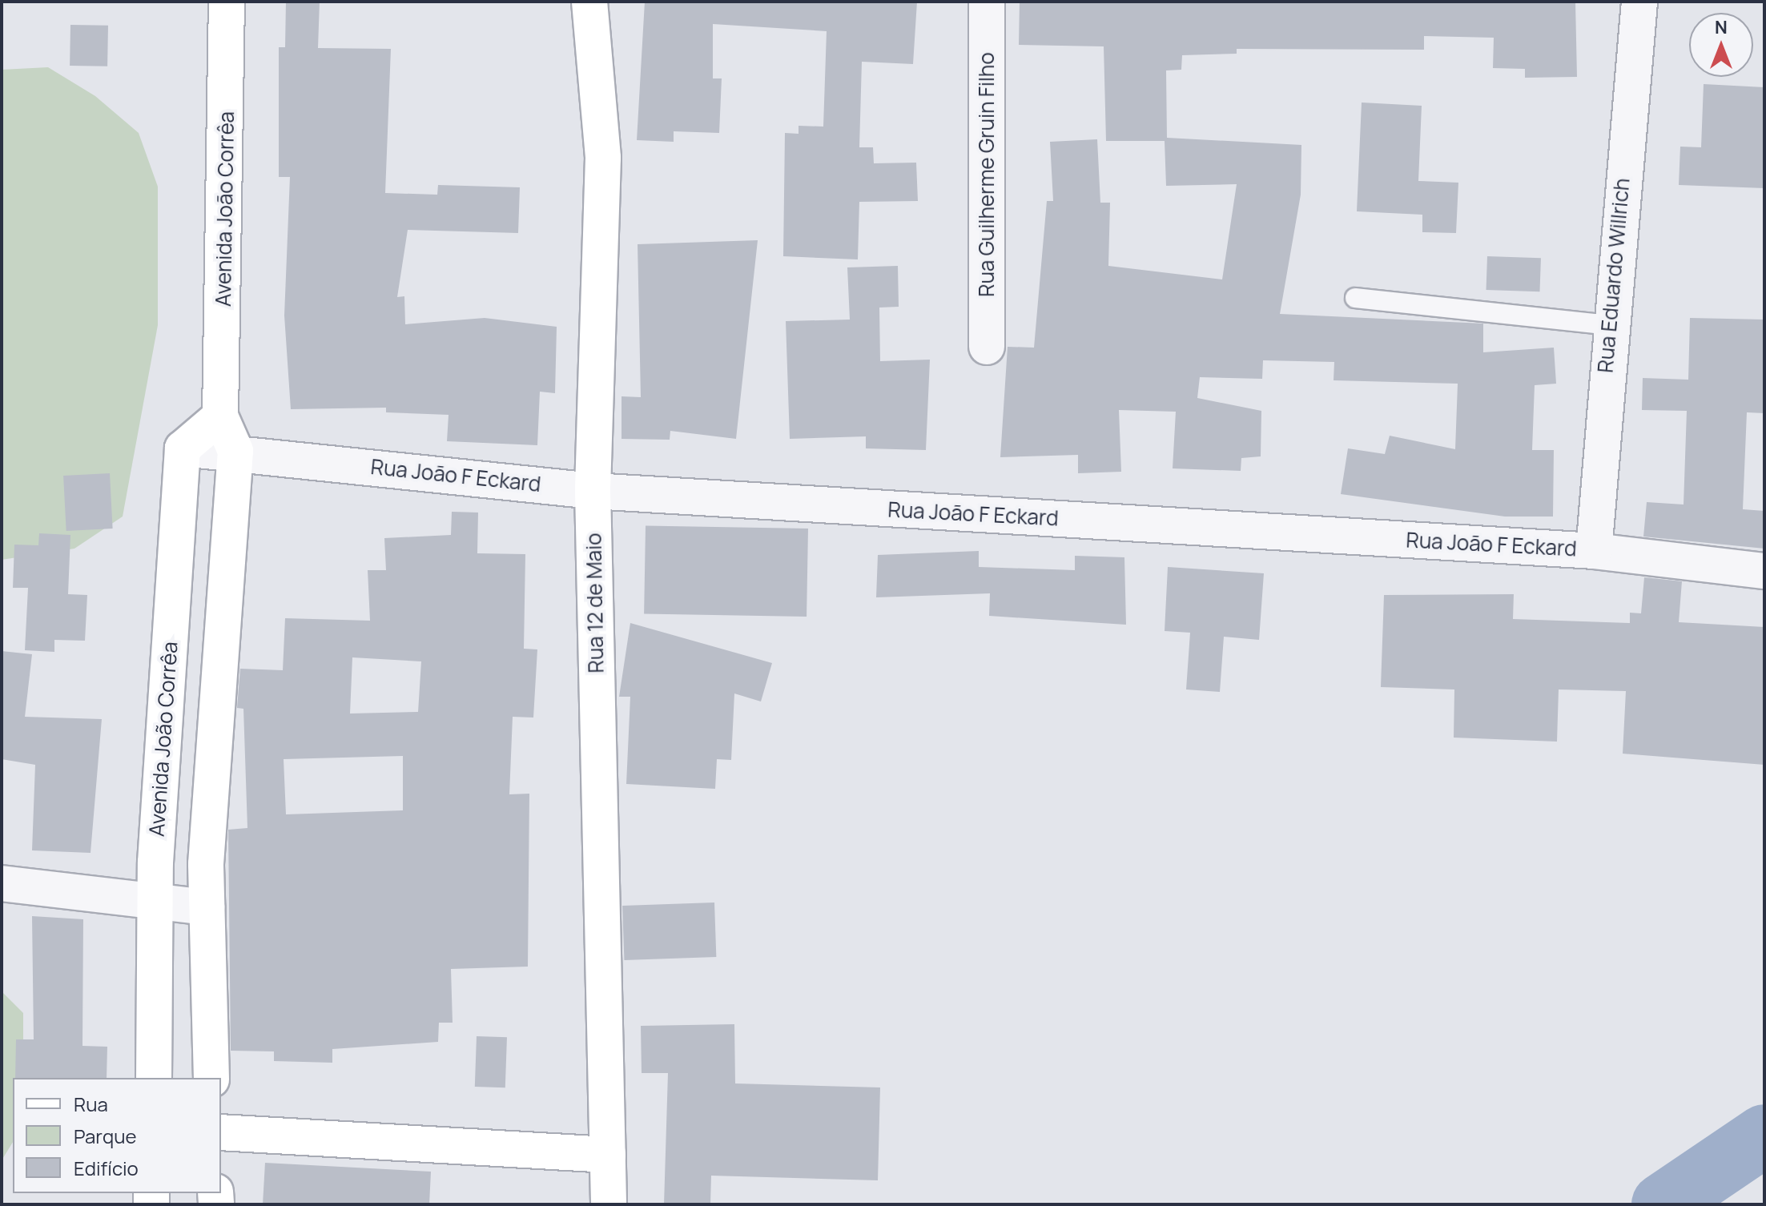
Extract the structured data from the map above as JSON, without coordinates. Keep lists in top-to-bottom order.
{
  "streets": {
    "main road": ["Avenida João Corrêa", "Rua 12 de Maio"],
    "street": ["Rua Guilherme Gruin Filho", "Rua Eduardo Willrich", "Rua João F Eckard"]
  },
  "crossings": [
    ["Avenida João Corrêa", "Rua João F Eckard"],
    ["Rua Eduardo Willrich", "Rua João F Eckard"],
    ["Rua João F Eckard", "Rua 12 de Maio"]
  ],
  "legend": ["Rua", "Parque", "Edifício"],
  "north": "top"
}
